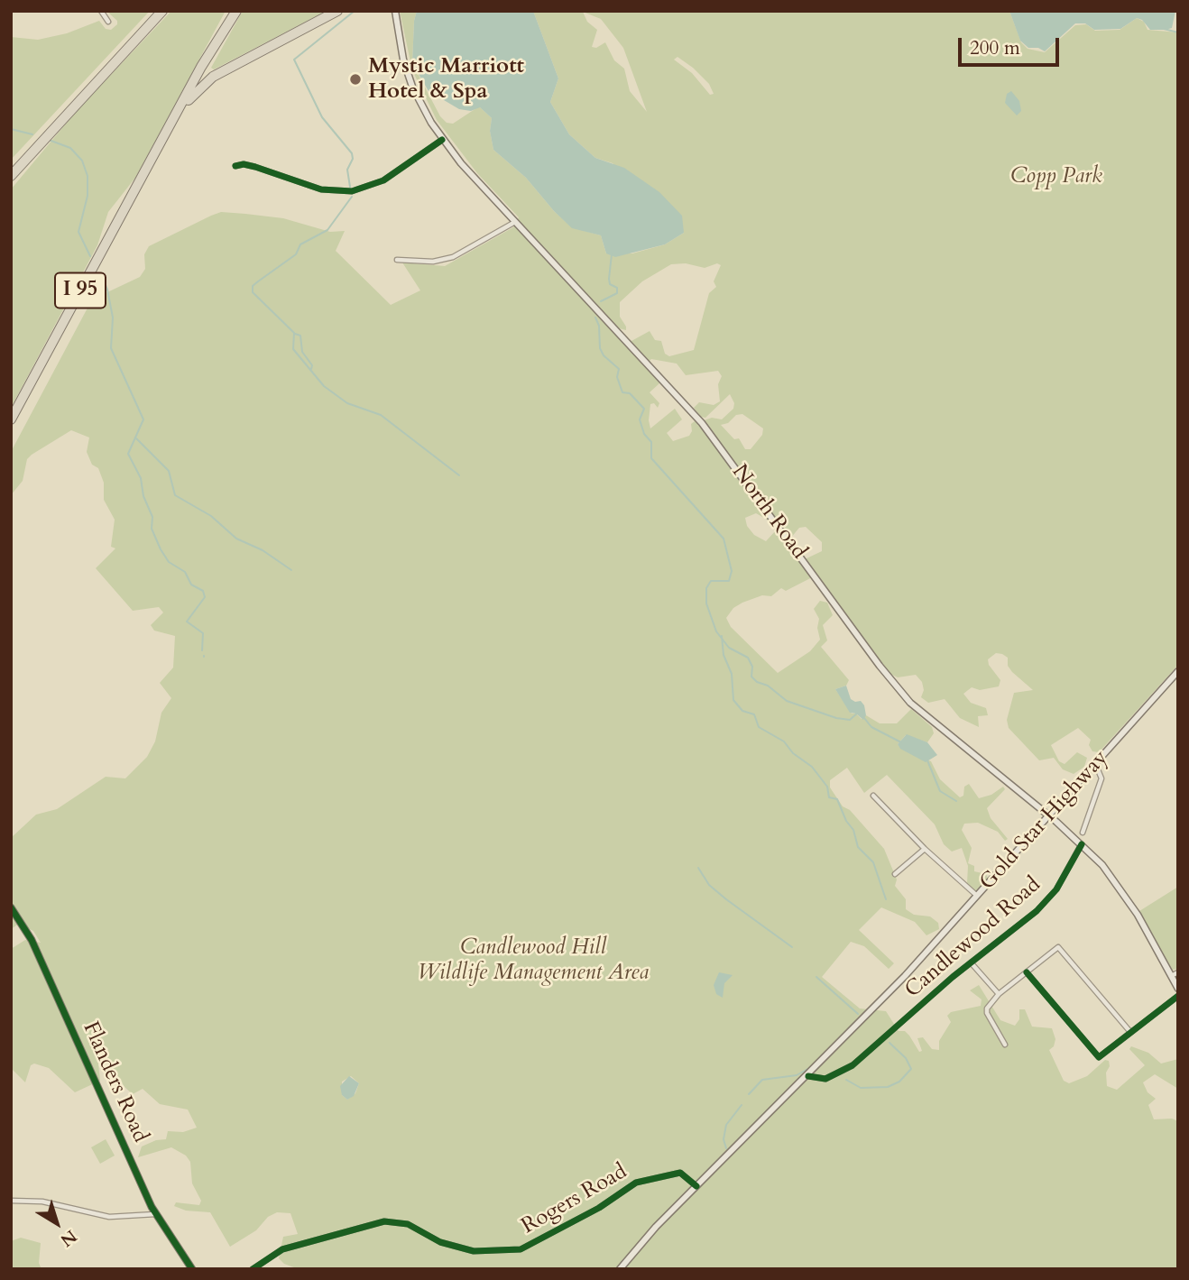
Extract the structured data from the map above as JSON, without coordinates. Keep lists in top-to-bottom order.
{
  "streets": {
    "highway": ["I 95"],
    "main road": ["North Road", "Gold Star Highway", "Flanders Road"],
    "street": ["Candlewood Road", "Rogers Road"]
  },
  "crossings": [
    ["North Road", "Gold Star Highway"],
    ["North Road", "Candlewood Road"],
    ["Gold Star Highway", "Candlewood Road"],
    ["Gold Star Highway", "Rogers Road"]
  ],
  "parks": ["Copp Park", "Candlewood Hill Wildlife Management Area"],
  "places": ["Mystic Marriott Hotel & Spa"],
  "scale_bar": "200 m",
  "north": "bottom right"
}
